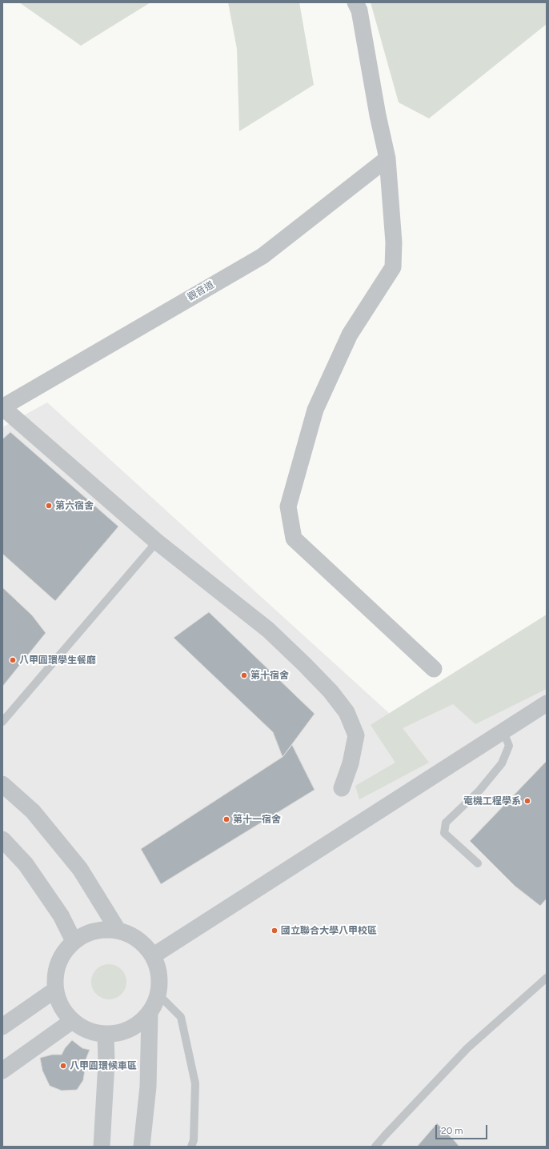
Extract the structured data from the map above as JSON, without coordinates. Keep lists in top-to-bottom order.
{
  "streets": {
    "street": ["觀音道"]
  },
  "places": [
    "第六宿舍",
    "八甲圓環學生餐廳",
    "第十宿舍",
    "電機工程學系",
    "第十一宿舍",
    "國立聯合大學八甲校區",
    "八甲圓環候車區"
  ],
  "scale_bar": "20 m"
}
